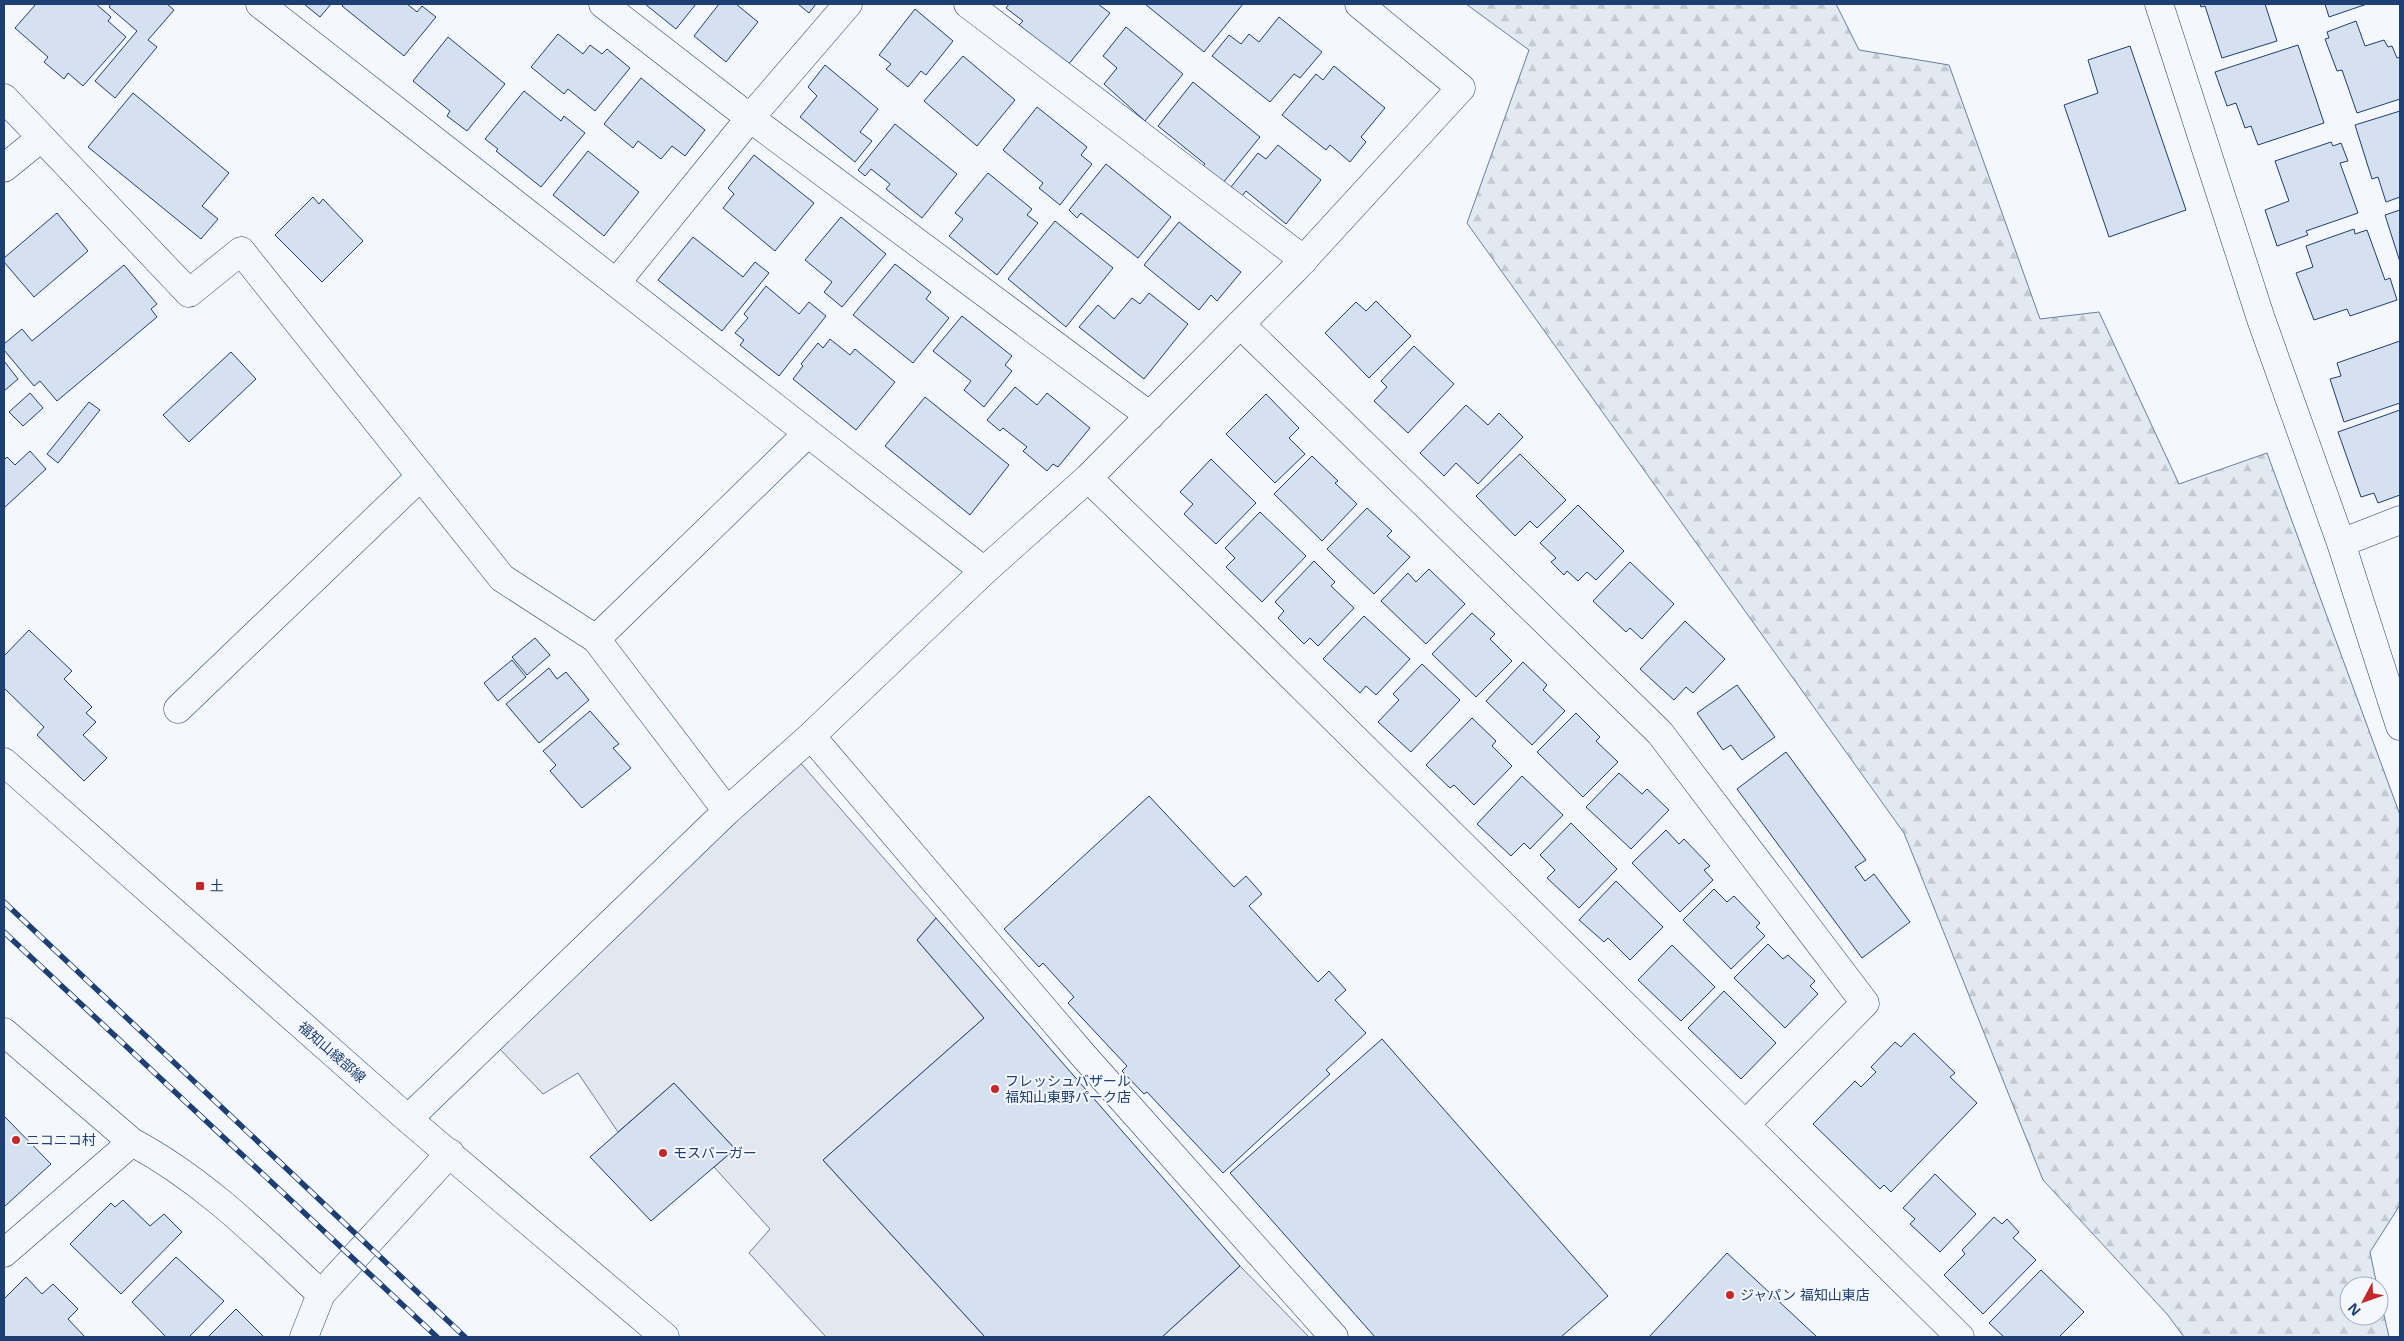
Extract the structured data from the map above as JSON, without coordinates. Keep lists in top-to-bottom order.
{
  "streets": {
    "street": ["福知山綾部線"]
  },
  "places": {
    "transit": ["土"],
    "other": [
      "フレッシュバザール 福知山東野パーク店",
      "ニコニコ村",
      "モスバーガー",
      "ジャパン 福知山東店"
    ]
  },
  "north": "bottom left"
}
